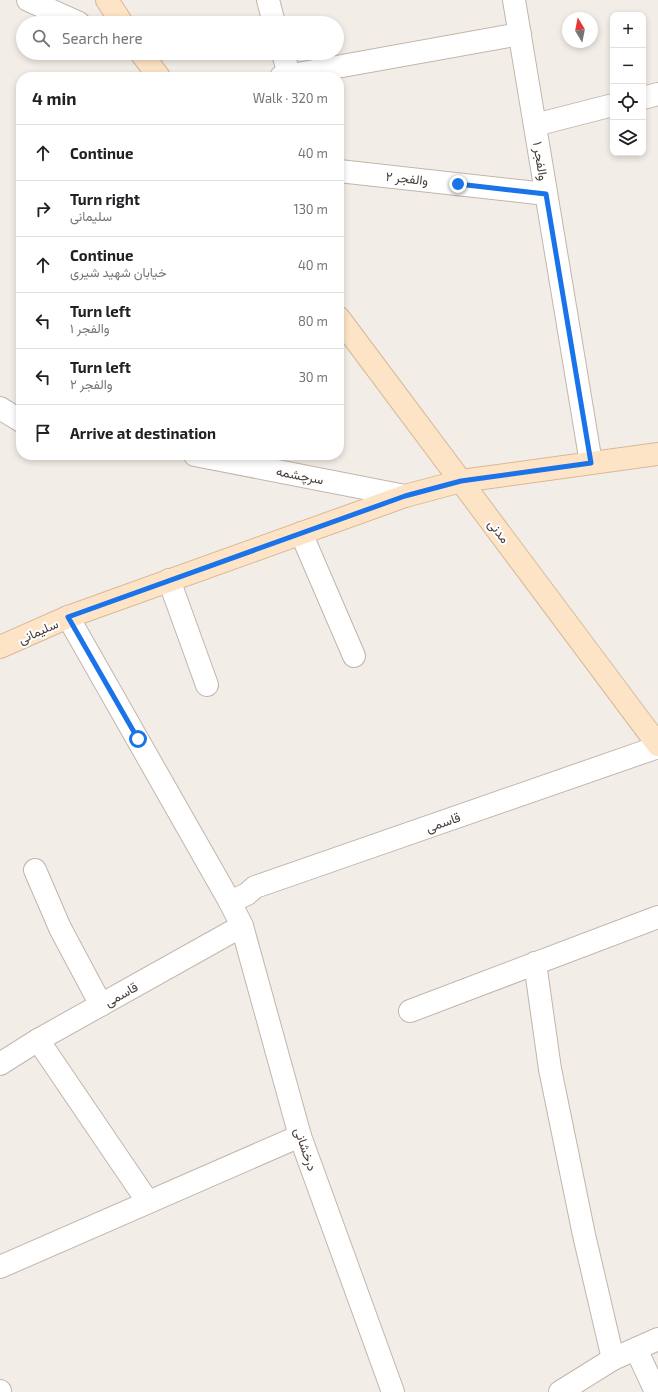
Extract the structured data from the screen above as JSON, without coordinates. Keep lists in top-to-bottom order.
{
  "streets": {
    "street": [
      "والفجر ۱",
      "والفجر ۲",
      "سرچشمه",
      "مدنی",
      "سلیمانی",
      "قاسمی",
      "درخشانی"
    ]
  },
  "crossings": [
    ["والفجر ۱", "والفجر ۲"],
    ["والفجر ۱", "سلیمانی"],
    ["سرچشمه", "سلیمانی"],
    ["مدنی", "سلیمانی"],
    ["مدنی", "قاسمی"],
    ["سلیمانی", "درخشانی"],
    ["قاسمی", "درخشانی"]
  ],
  "north": "top",
  "page": {
    "map_buttons": ["+", "−"],
    "search": "Search here",
    "heading": ["4 min", "Walk · 320 m"],
    "list": [
      ["Continue", "40 m"],
      ["Turn right", "سلیمانی", "130 m"],
      ["Continue", "خیابان شهید شیری", "40 m"],
      ["Turn left", "والفجر ۱", "80 m"],
      ["Turn left", "والفجر ۲", "30 m"],
      "Arrive at destination"
    ]
  }
}
